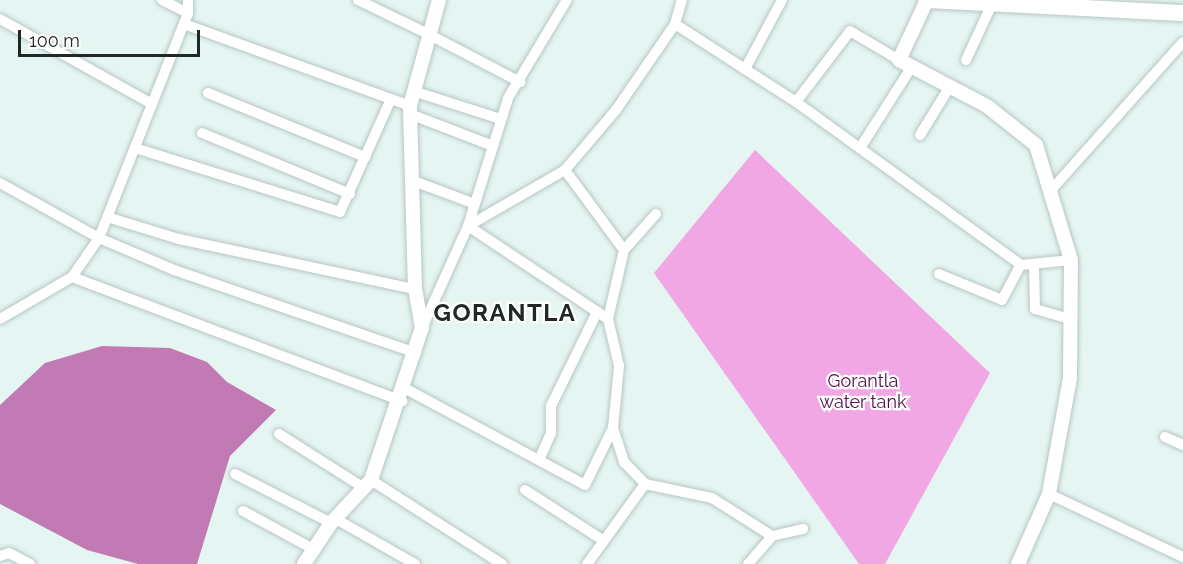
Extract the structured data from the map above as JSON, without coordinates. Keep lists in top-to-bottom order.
{
  "districts": ["GORANTLA"],
  "parks": ["Gorantla water tank"],
  "scale_bar": "100 m"
}
